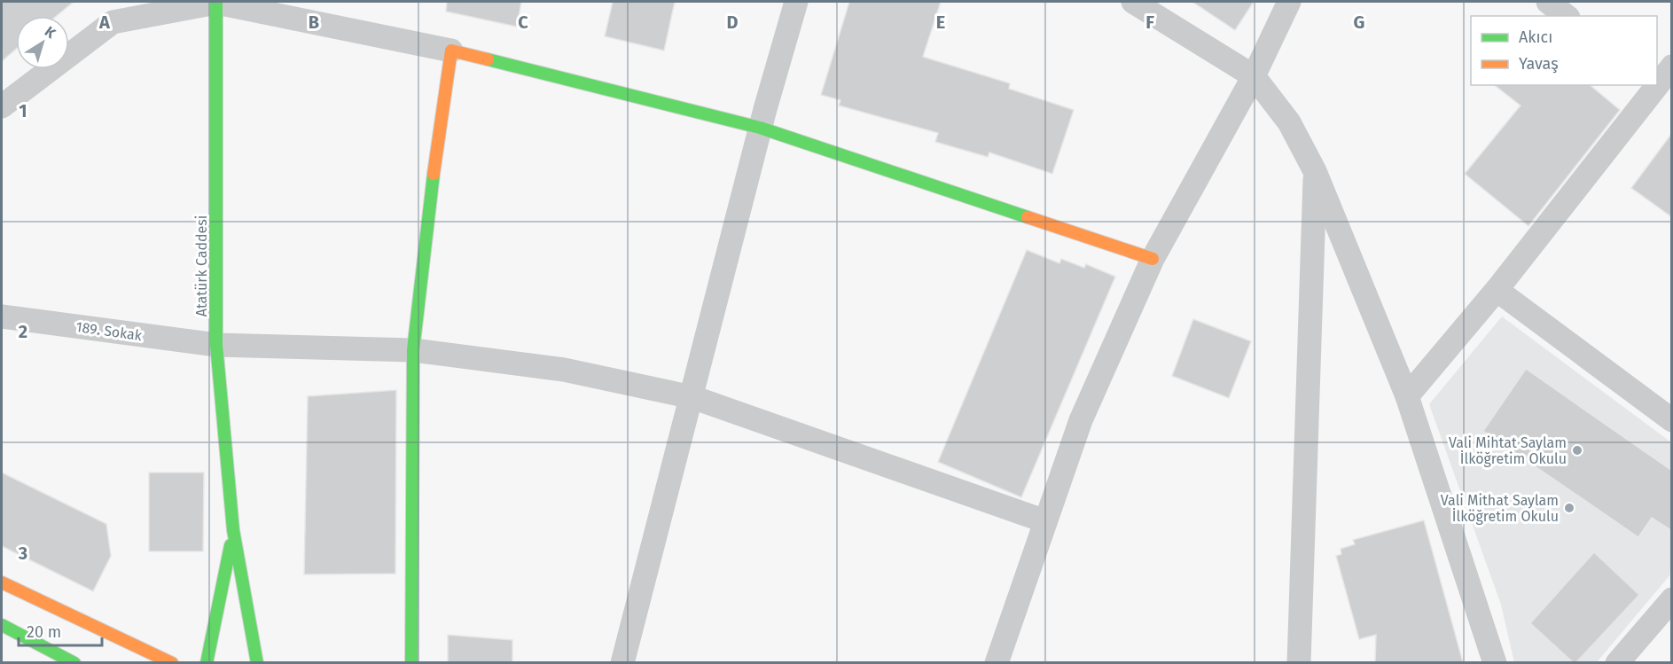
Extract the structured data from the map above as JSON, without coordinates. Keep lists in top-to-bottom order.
{
  "streets": {
    "street": ["Atatürk Caddesi", "189. Sokak"]
  },
  "crossings": [
    ["Atatürk Caddesi", "189. Sokak"]
  ],
  "places": ["Vali Mihtat Saylam İlköğretim Okulu", "Vali Mithat Saylam İlköğretim Okulu"],
  "legend": ["Akıcı", "Yavaş"],
  "scale_bar": "20 m",
  "north": "top right",
  "grid": {
    "columns": [
      "A",
      "B",
      "C",
      "D",
      "E",
      "F",
      "G"
    ],
    "rows": ["1", "2", "3"]
  }
}
